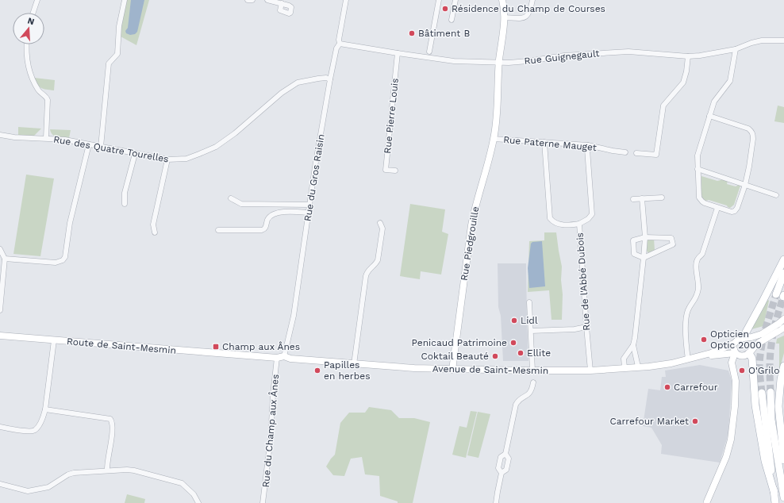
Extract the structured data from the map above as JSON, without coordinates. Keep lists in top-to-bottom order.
{
  "streets": {
    "main road": ["Rue Piedgrouille", "Route de Saint-Mesmin", "Avenue de Saint-Mesmin"],
    "street": [
      "Rue Guignegault",
      "Rue Pierre Louis",
      "Rue Paterne Mauget",
      "Rue des Quatre Tourelles",
      "Rue du Gros Raisin",
      "Rue de l'Abbé Dubois",
      "Rue du Champ aux Ânes"
    ]
  },
  "crossings": [
    ["Rue Guignegault", "Rue Pierre Louis"],
    ["Rue Guignegault", "Rue du Gros Raisin"],
    ["Rue Guignegault", "Rue Piedgrouille"],
    ["Rue Paterne Mauget", "Rue Piedgrouille"],
    ["Rue Paterne Mauget", "Rue de l'Abbé Dubois"],
    ["Rue des Quatre Tourelles", "Rue du Gros Raisin"],
    ["Rue du Gros Raisin", "Avenue de Saint-Mesmin"],
    ["Rue Piedgrouille", "Avenue de Saint-Mesmin"],
    ["Rue de l'Abbé Dubois", "Avenue de Saint-Mesmin"],
    ["Route de Saint-Mesmin", "Avenue de Saint-Mesmin"],
    ["Avenue de Saint-Mesmin", "Rue du Champ aux Ânes"]
  ],
  "places": {
    "other": [
      "Résidence du Champ de Courses",
      "Bâtiment B",
      "Lidl",
      "Opticien Optic 2000",
      "Penicaud Patrimoine",
      "Ellite",
      "Coktail Beauté",
      "Papilles en herbes",
      "O'Grilo",
      "Carrefour",
      "Carrefour Market"
    ],
    "transit": ["Champ aux Ânes"]
  },
  "north": "top"
}
